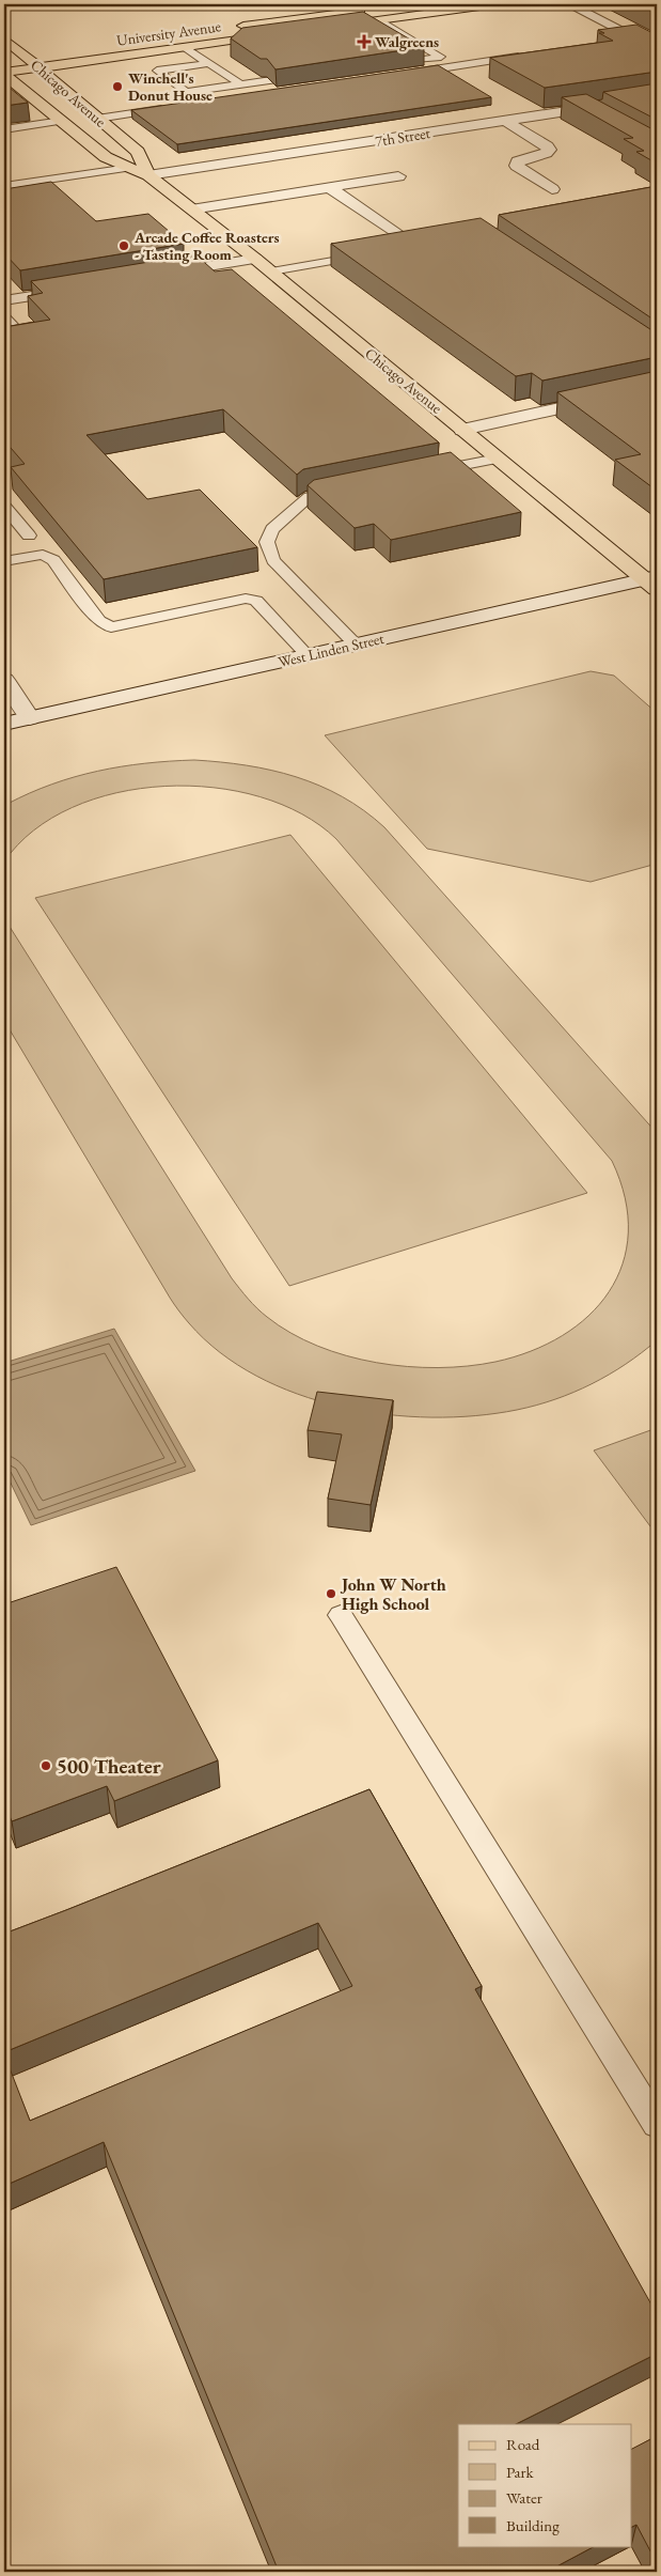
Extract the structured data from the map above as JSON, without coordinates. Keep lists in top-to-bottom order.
{
  "streets": {
    "main road": ["University Avenue", "Chicago Avenue"],
    "street": ["7th Street", "West Linden Street"]
  },
  "crossings": [
    ["University Avenue", "Chicago Avenue"],
    ["Chicago Avenue", "7th Street"],
    ["Chicago Avenue", "West Linden Street"]
  ],
  "places": {
    "health": ["Walgreens"],
    "other": [
      "Winchell's Donut House",
      "Arcade Coffee Roasters - Tasting Room",
      "John W North High School",
      "500 Theater"
    ]
  },
  "legend": [
    "Road",
    "Park",
    "Water",
    "Building"
  ]
}
